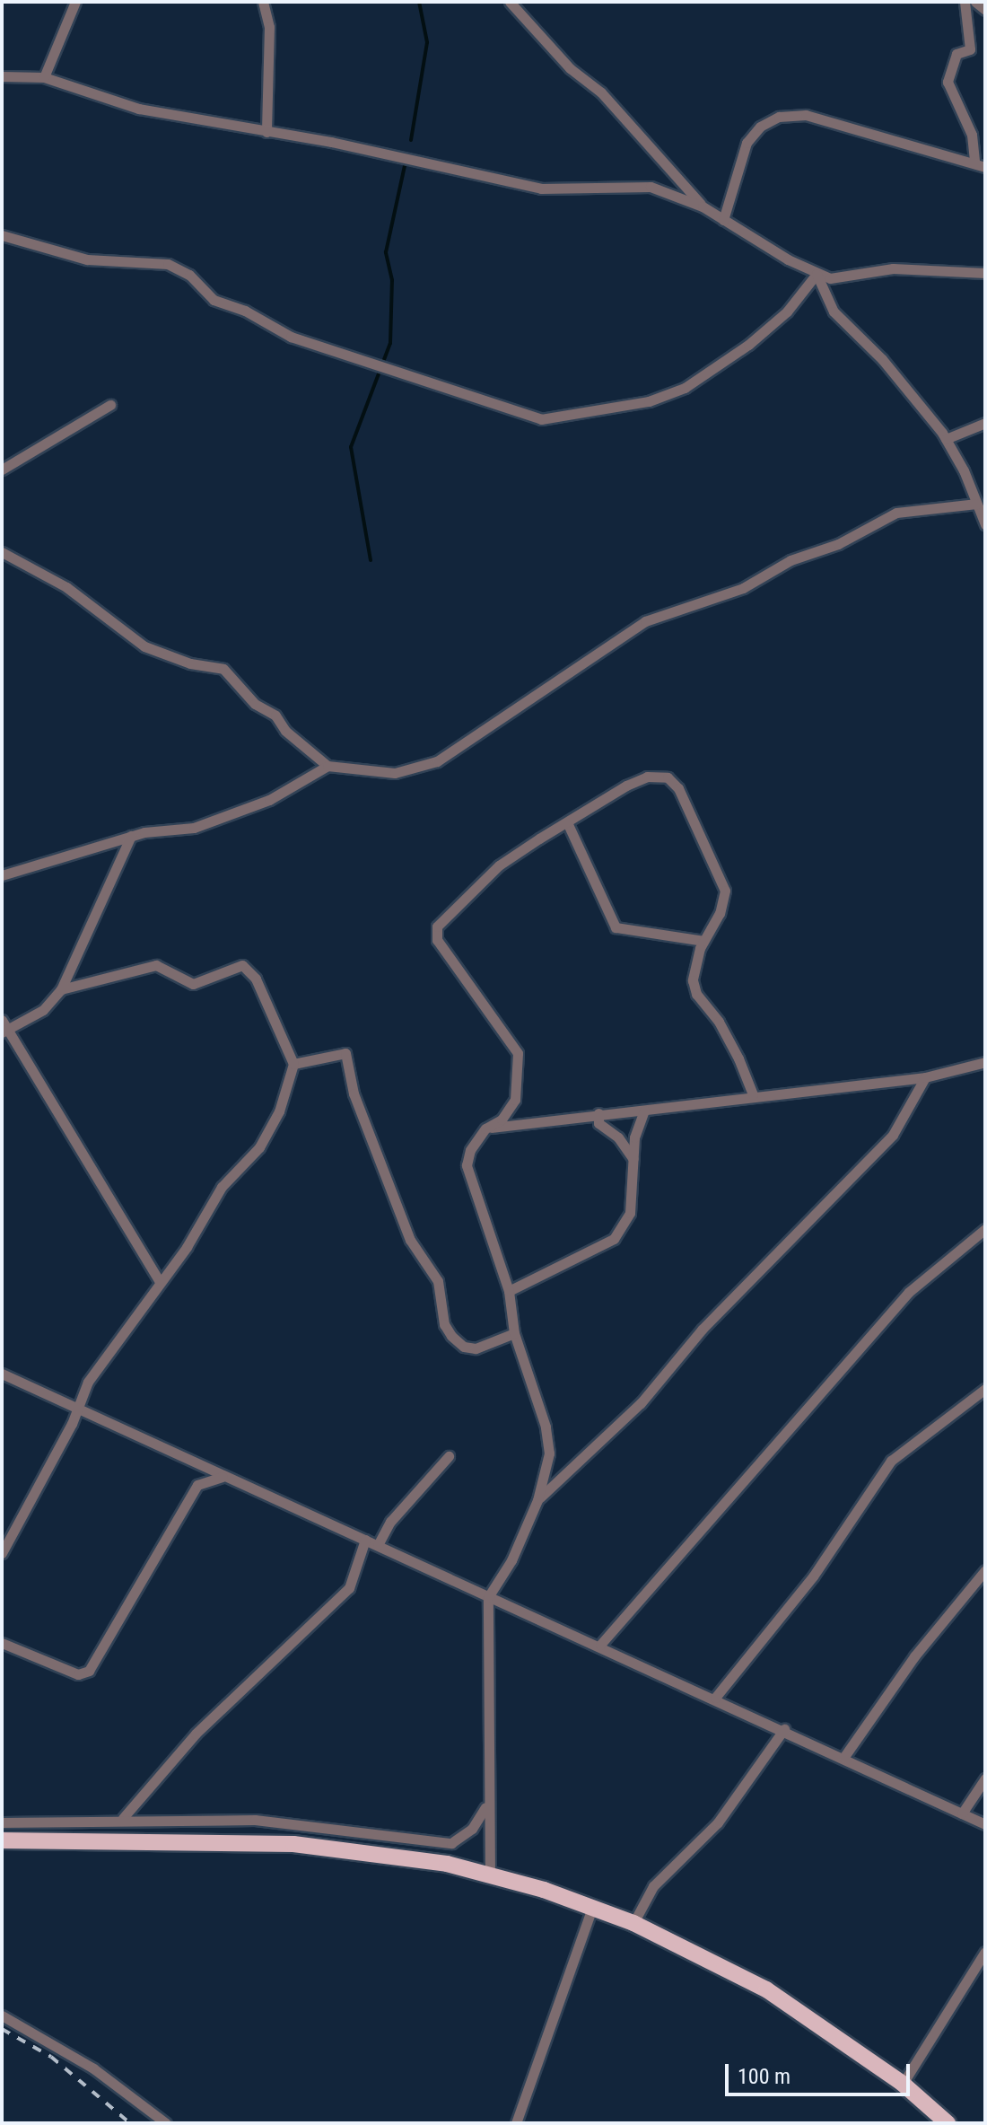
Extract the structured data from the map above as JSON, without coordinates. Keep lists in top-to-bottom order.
{
  "scale_bar": "100 m"
}
